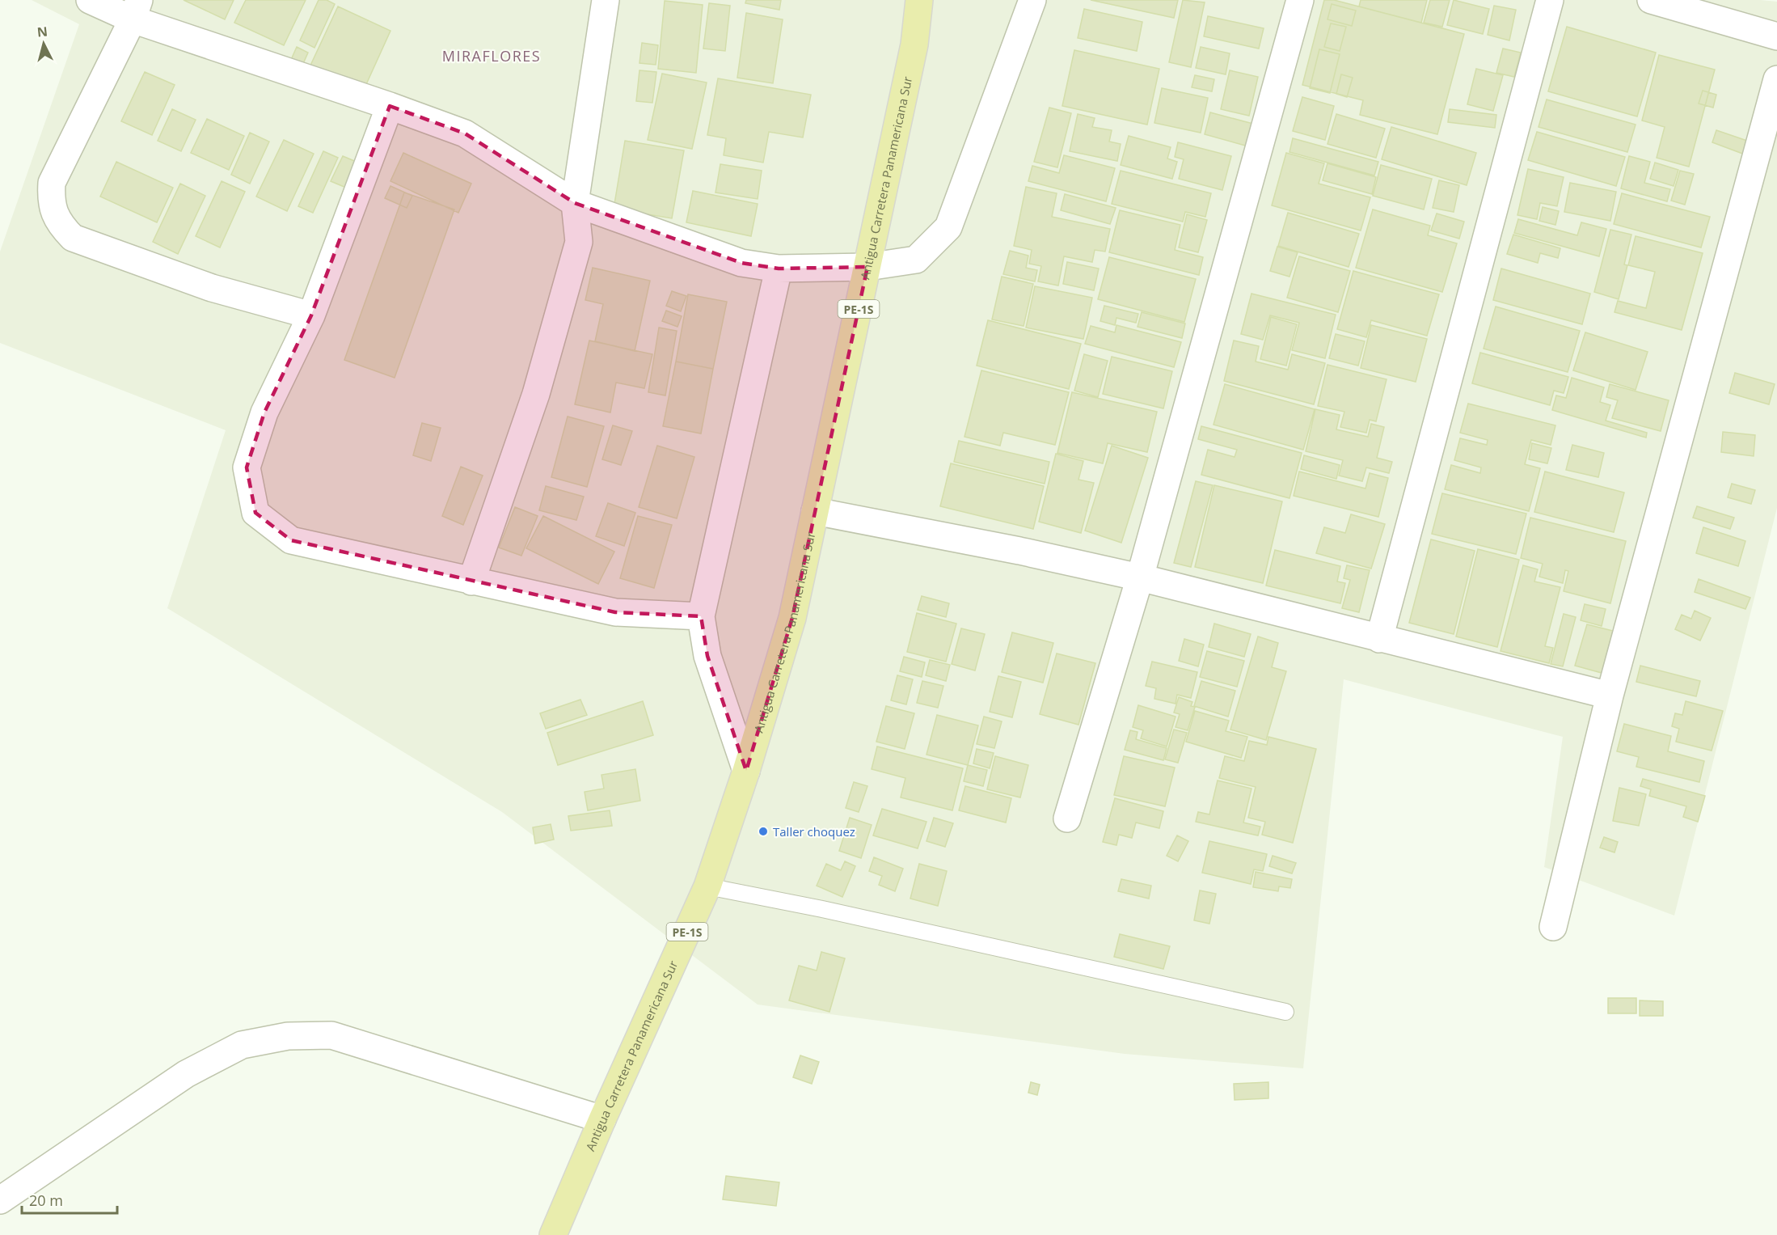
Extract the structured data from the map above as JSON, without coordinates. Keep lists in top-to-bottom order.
{
  "streets": {
    "highway": ["Antigua Carretera Panamericana Sur", "PE-1S"]
  },
  "districts": ["MIRAFLORES"],
  "places": ["Taller choquez"],
  "scale_bar": "20 m",
  "north": "top"
}
